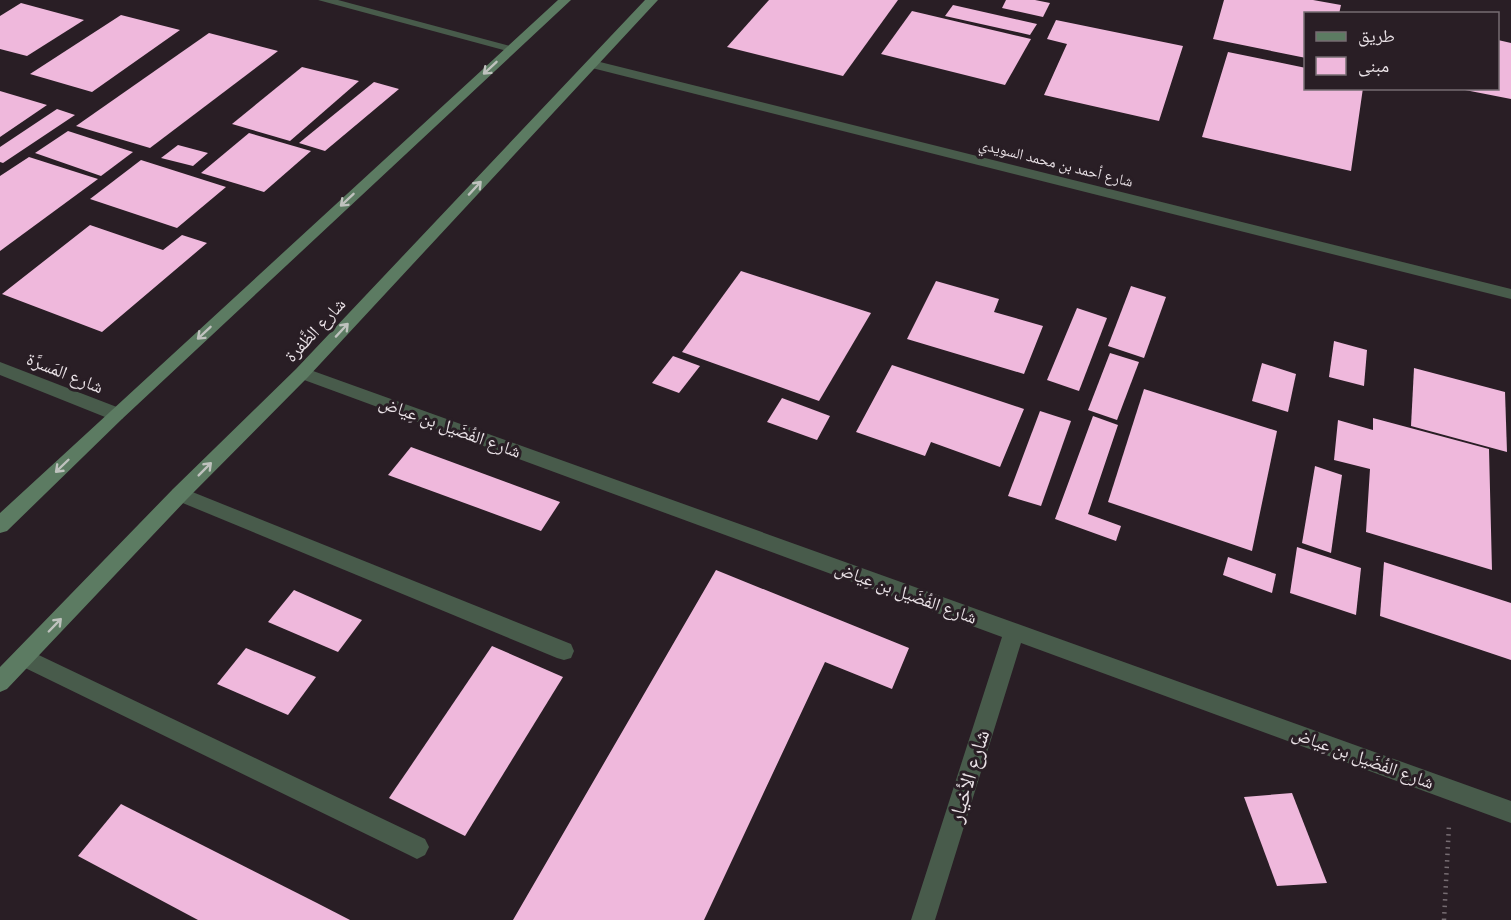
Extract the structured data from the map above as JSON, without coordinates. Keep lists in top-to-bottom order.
{
  "streets": {
    "main road": ["شارع الظَّفرة"],
    "street": [
      "شارع أحمد بن محمد السويدي",
      "شارع المَسرَّة",
      "شارع الفُضَيل بن عِياض",
      "شارع الأخيار"
    ]
  },
  "crossings": [
    ["شارع أحمد بن محمد السويدي", "شارع الظَّفرة"],
    ["شارع الظَّفرة", "شارع الفُضَيل بن عِياض"],
    ["شارع الفُضَيل بن عِياض", "شارع الأخيار"]
  ],
  "legend": ["طريق", "مبنى"]
}
